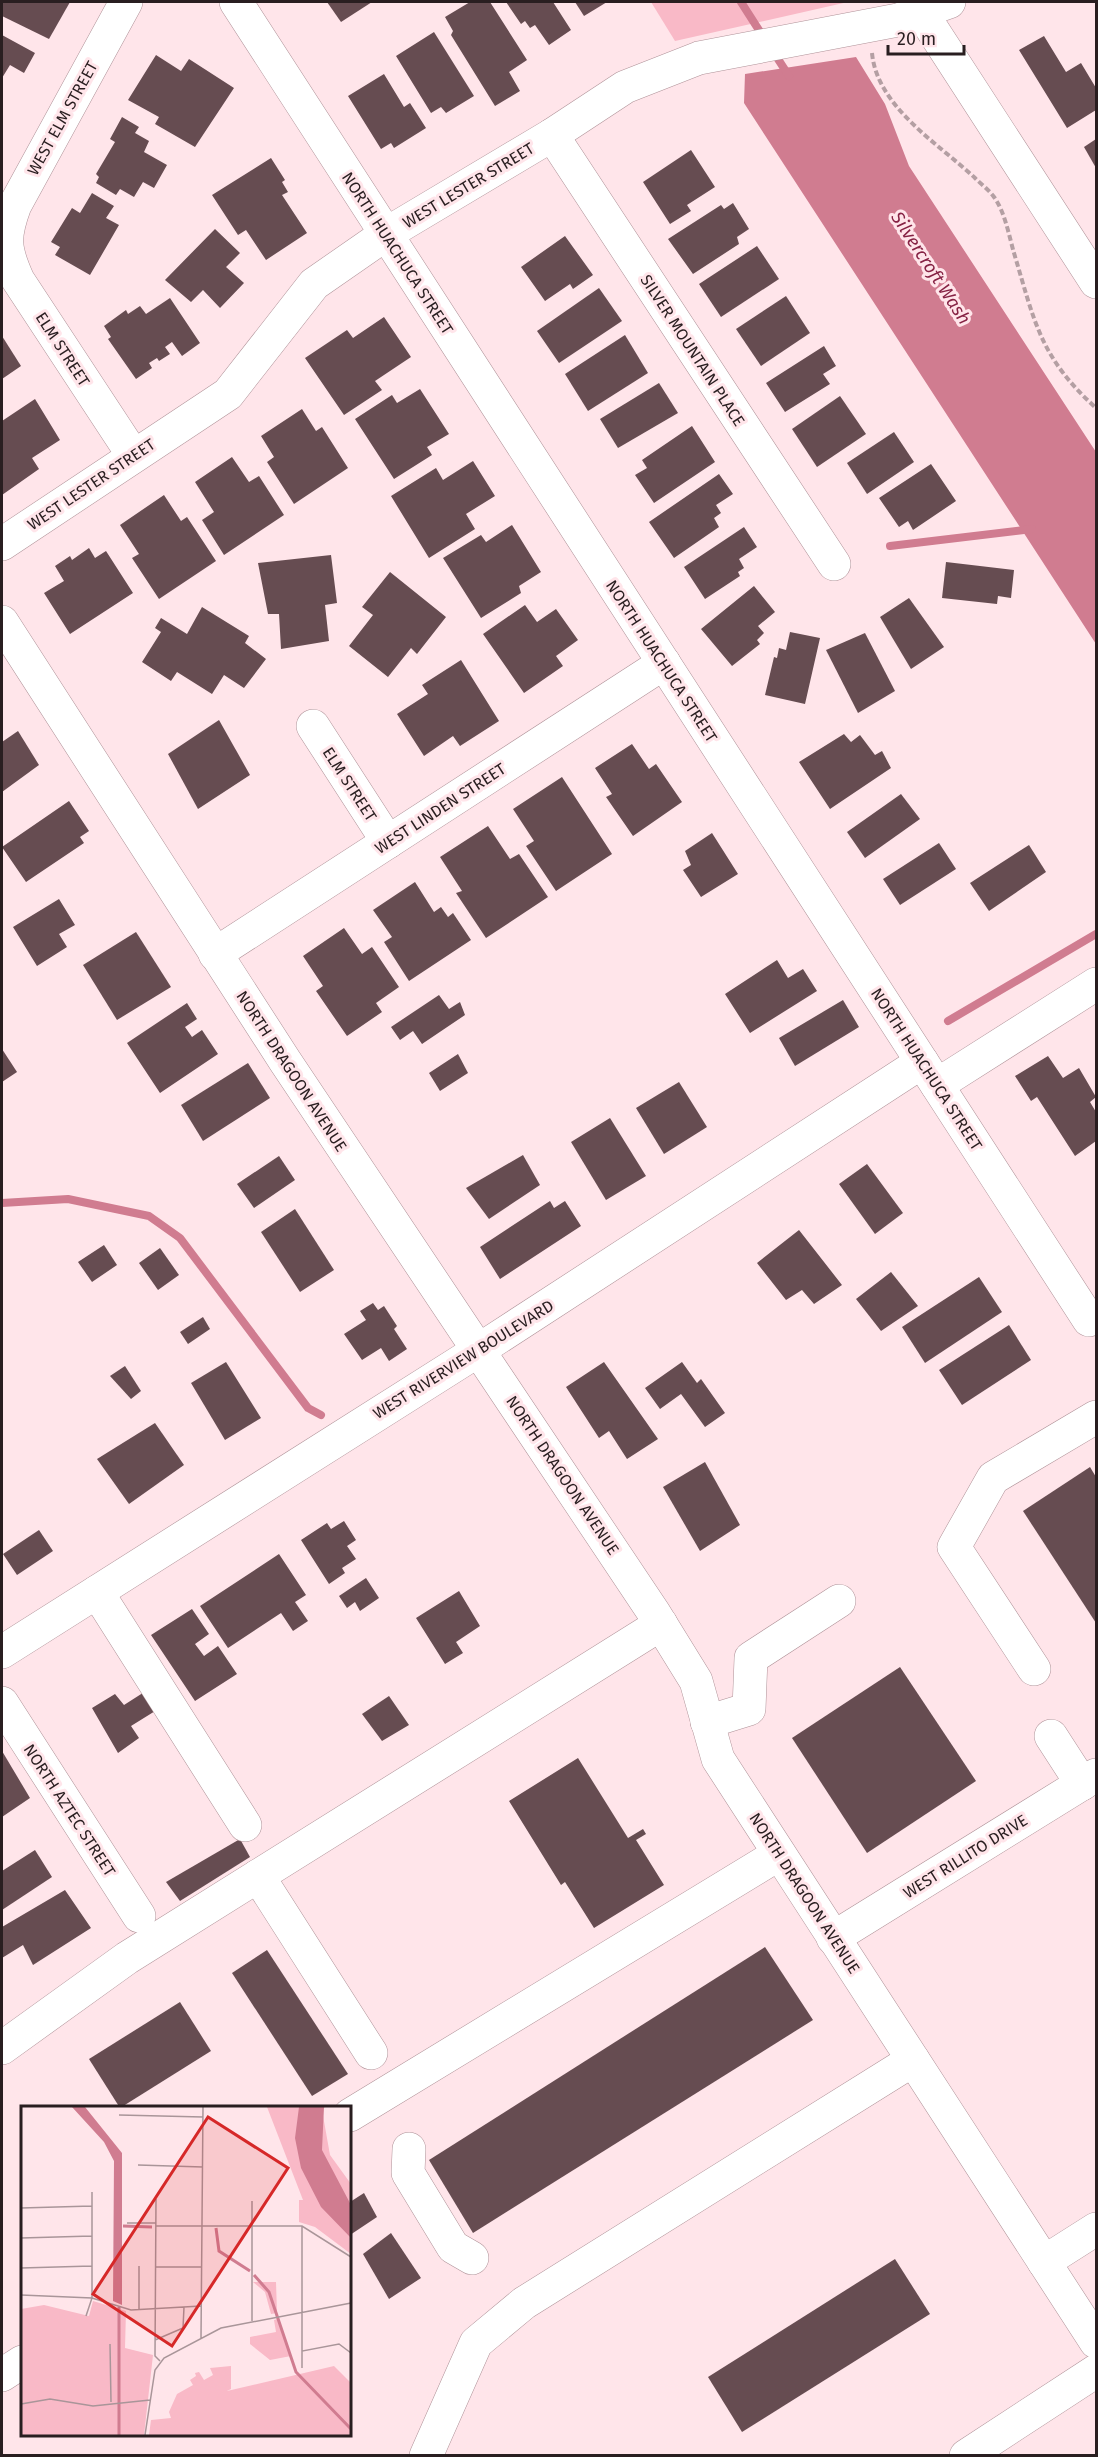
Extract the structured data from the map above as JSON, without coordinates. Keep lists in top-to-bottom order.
{
  "streets": {
    "street": [
      "WEST ELM STREET",
      "WEST LESTER STREET",
      "NORTH HUACHUCA STREET",
      "ELM STREET",
      "SILVER MOUNTAIN PLACE",
      "WEST LINDEN STREET",
      "NORTH DRAGOON AVENUE",
      "WEST RIVERVIEW BOULEVARD",
      "NORTH AZTEC STREET",
      "WEST RILLITO DRIVE"
    ]
  },
  "crossings": [
    ["WEST ELM STREET", "ELM STREET"],
    ["WEST LESTER STREET", "NORTH HUACHUCA STREET"],
    ["WEST LESTER STREET", "ELM STREET"],
    ["WEST LESTER STREET", "SILVER MOUNTAIN PLACE"],
    ["NORTH HUACHUCA STREET", "WEST LINDEN STREET"],
    ["NORTH HUACHUCA STREET", "WEST RIVERVIEW BOULEVARD"],
    ["ELM STREET", "WEST LINDEN STREET"],
    ["WEST LINDEN STREET", "NORTH DRAGOON AVENUE"],
    ["NORTH DRAGOON AVENUE", "WEST RIVERVIEW BOULEVARD"],
    ["NORTH DRAGOON AVENUE", "WEST RILLITO DRIVE"]
  ],
  "water": ["Silvercroft Wash"],
  "scale_bar": "20 m"
}
